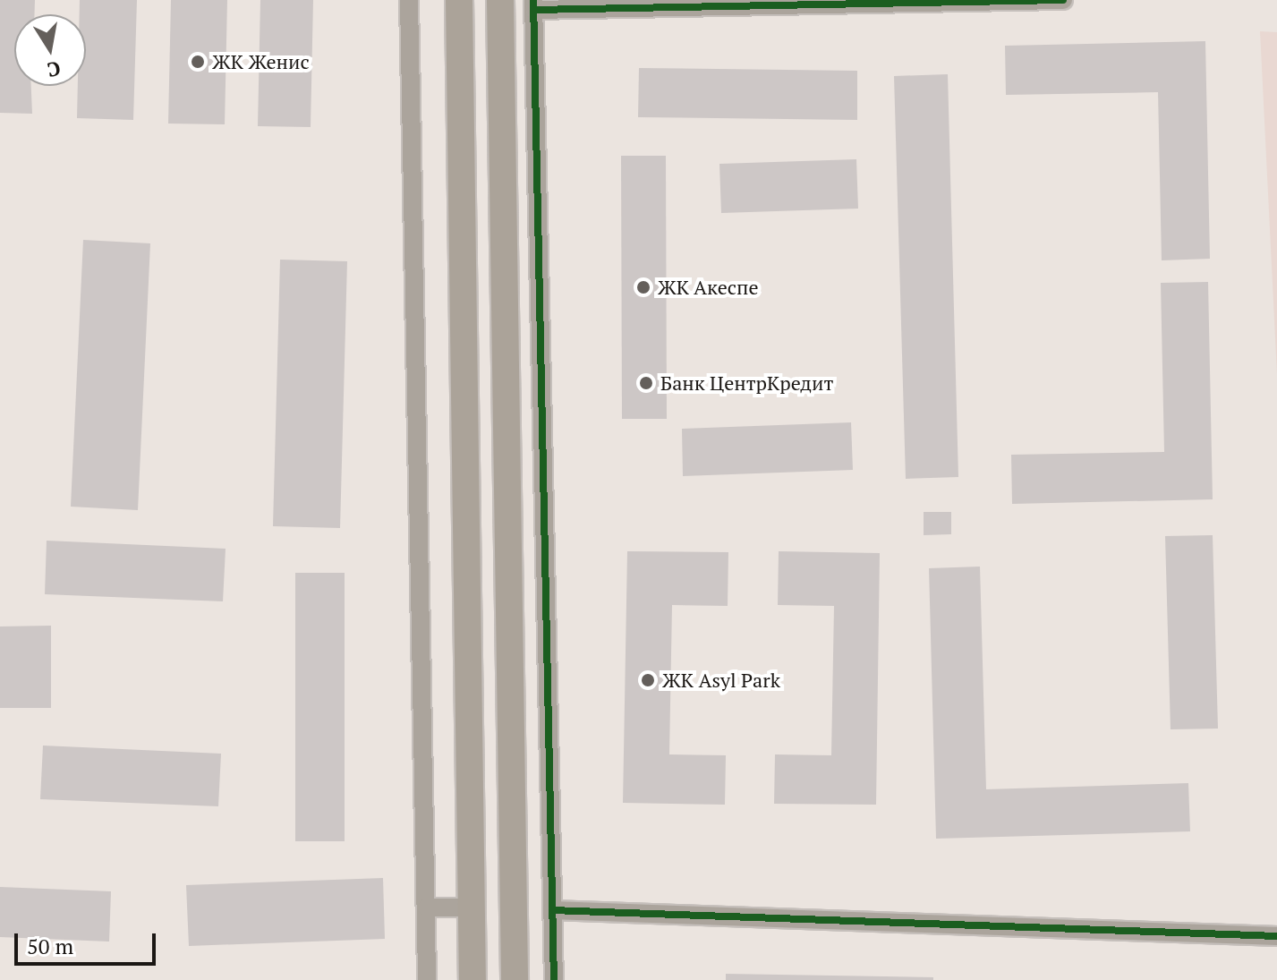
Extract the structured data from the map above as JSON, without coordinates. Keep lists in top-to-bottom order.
{
  "places": [
    "ЖК Женис",
    "ЖК Акеспе",
    "Банк ЦентрКредит",
    "ЖК Asyl Park"
  ],
  "scale_bar": "50 m",
  "north": "bottom"
}
